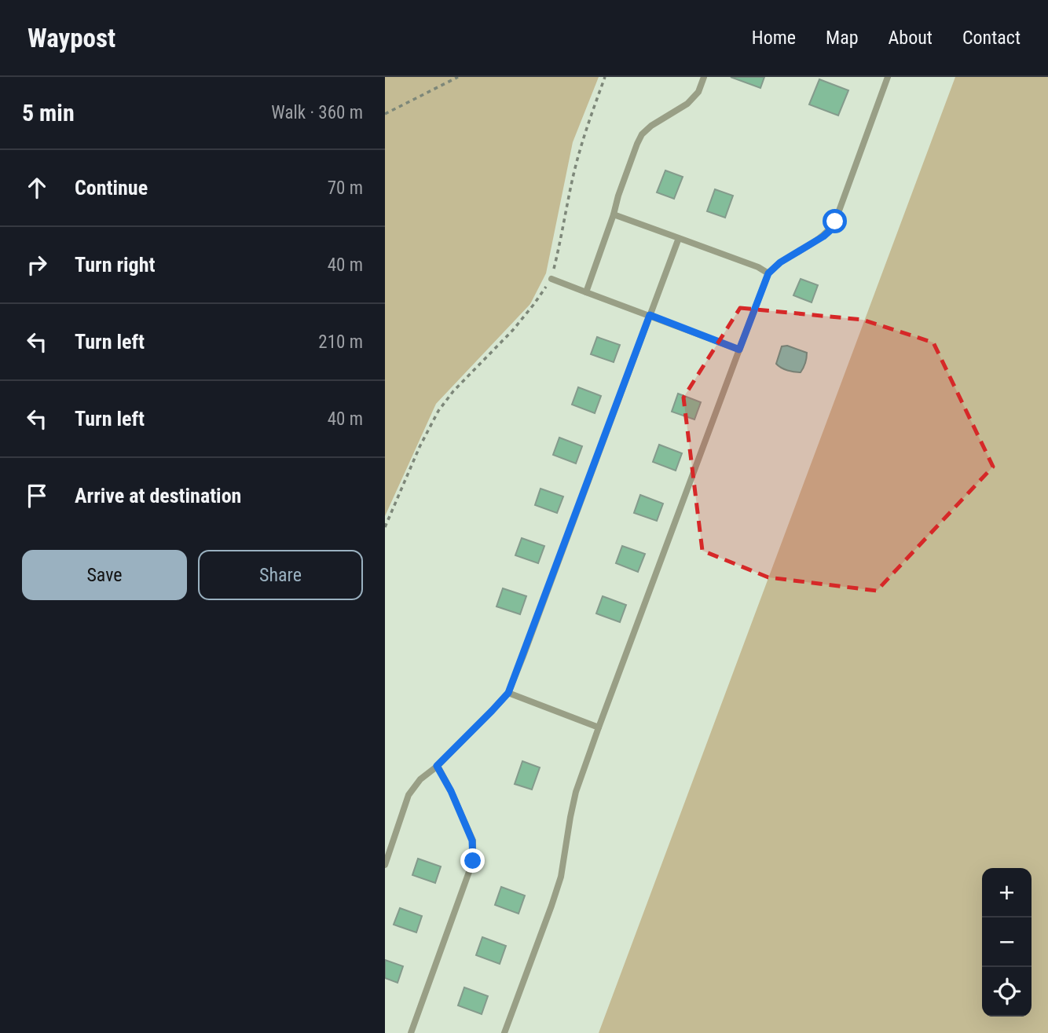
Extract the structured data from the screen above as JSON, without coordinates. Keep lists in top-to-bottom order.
{
  "page": {
    "header": "Waypost",
    "nav": [
      "Home",
      "Map",
      "About",
      "Contact"
    ],
    "heading": ["5 min", "Walk · 360 m"],
    "list": [
      ["Continue", "70 m"],
      ["Turn right", "40 m"],
      ["Turn left", "210 m"],
      ["Turn left", "40 m"],
      "Arrive at destination"
    ],
    "buttons": ["Save", "Share"],
    "map_buttons": ["+", "−"]
  }
}
